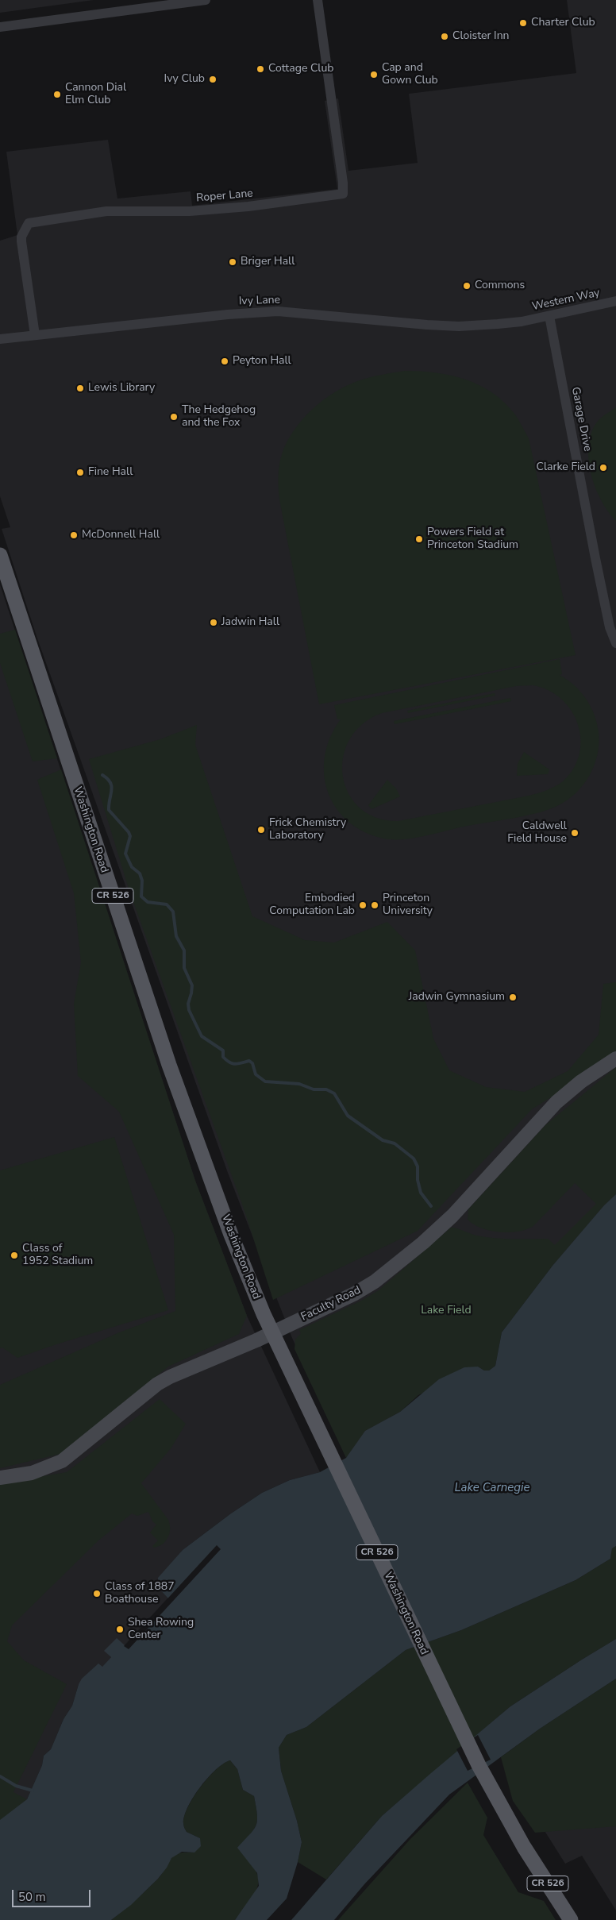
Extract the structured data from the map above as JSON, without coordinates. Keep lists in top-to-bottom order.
{
  "streets": {
    "main road": ["Washington Road", "CR 526"],
    "street": [
      "Roper Lane",
      "Western Way",
      "Ivy Lane",
      "Garage Drive",
      "Faculty Road"
    ]
  },
  "crossings": [
    ["Roper Lane", "Ivy Lane"],
    ["Western Way", "Ivy Lane"],
    ["Western Way", "Garage Drive"],
    ["Washington Road", "Faculty Road"]
  ],
  "water": ["Lake Carnegie"],
  "parks": ["Lake Field"],
  "places": [
    "Charter Club",
    "Cloister Inn",
    "Cottage Club",
    "Cap and Gown Club",
    "Ivy Club",
    "Cannon Dial Elm Club",
    "Briger Hall",
    "Commons",
    "Peyton Hall",
    "Lewis Library",
    "The Hedgehog and the Fox",
    "Clarke Field",
    "Fine Hall",
    "McDonnell Hall",
    "Powers Field at Princeton Stadium",
    "Jadwin Hall",
    "Frick Chemistry Laboratory",
    "Caldwell Field House",
    "Embodied Computation Lab",
    "Princeton University",
    "Jadwin Gymnasium",
    "Class of 1952 Stadium",
    "Class of 1887 Boathouse",
    "Shea Rowing Center"
  ],
  "scale_bar": "50 m"
}
